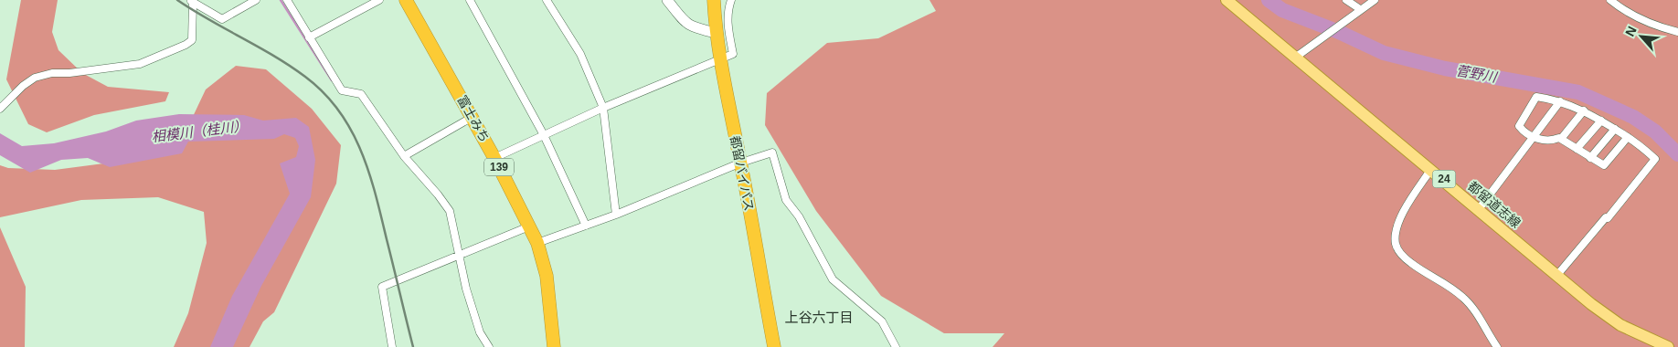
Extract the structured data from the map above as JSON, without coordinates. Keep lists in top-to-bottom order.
{
  "streets": {
    "highway": ["富士みち", "139", "都留バイパス"],
    "main road": ["24", "都留道志線"]
  },
  "districts": ["上谷六丁目"],
  "water": ["菅野川", "相模川（桂川）"],
  "north": "top left"
}
